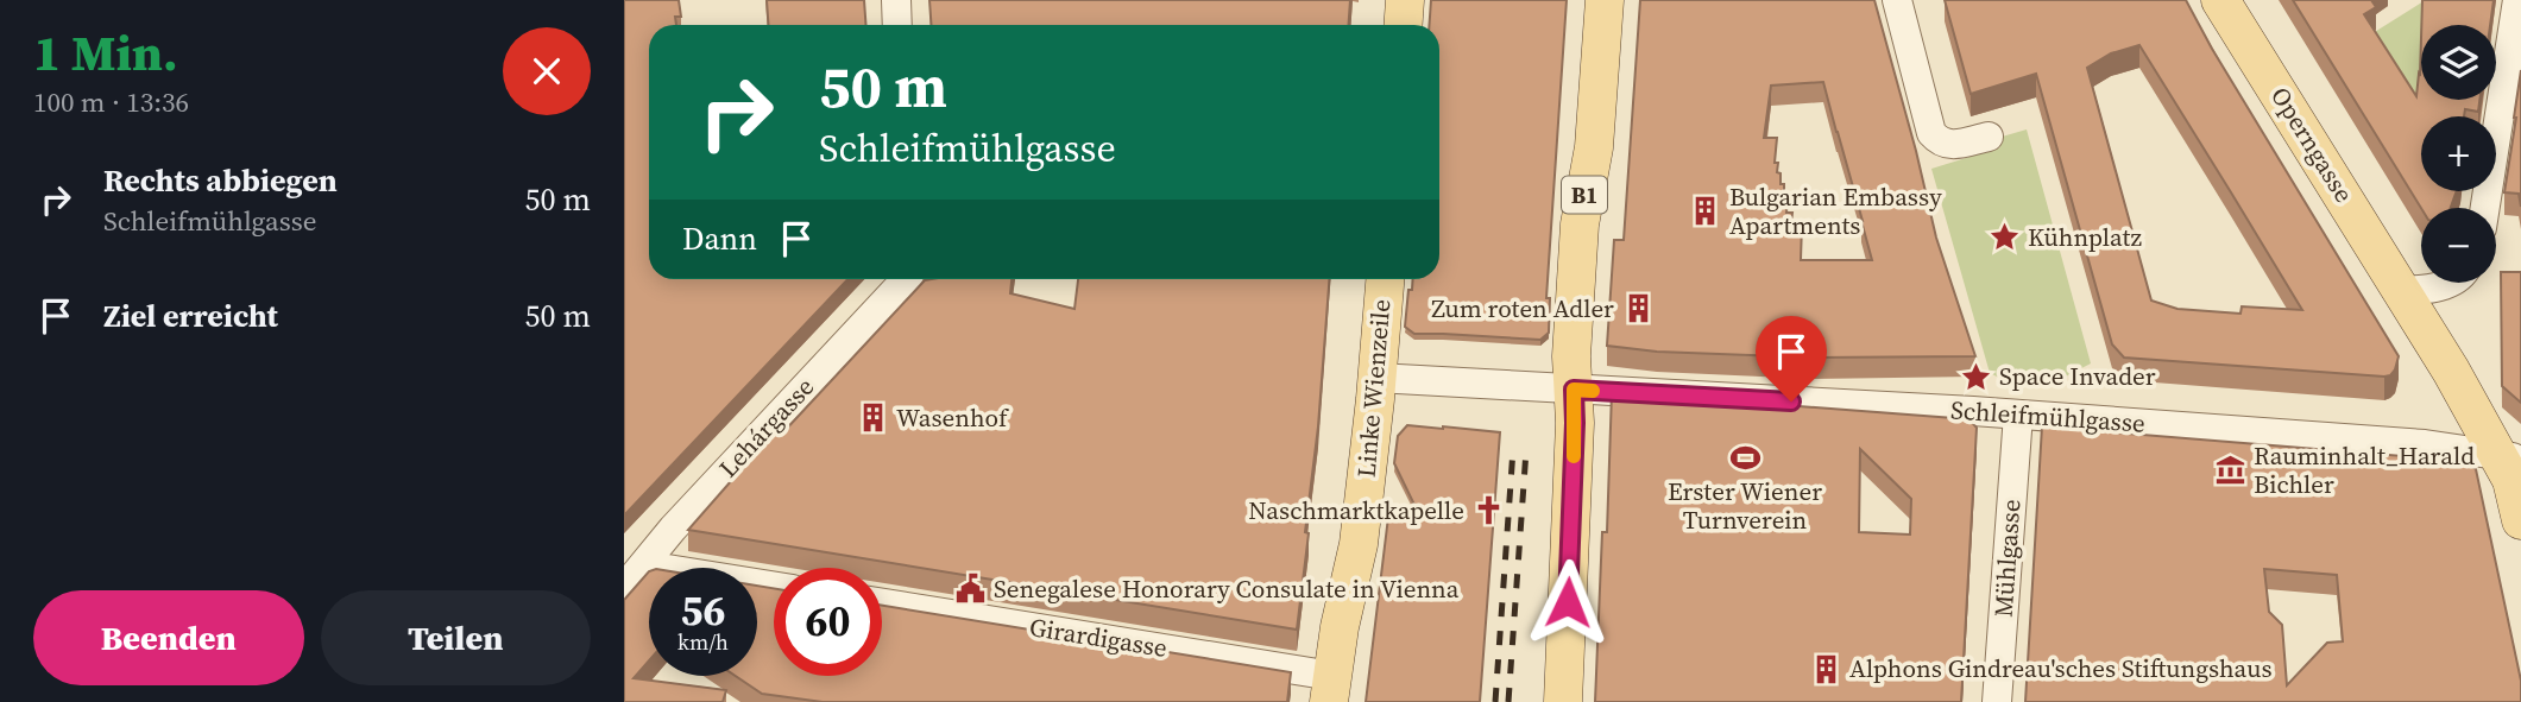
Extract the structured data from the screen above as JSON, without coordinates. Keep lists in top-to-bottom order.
{
  "streets": {
    "main road": ["Operngasse", "B1", "Linke Wienzeile"],
    "street": [
      "Schleifmühlgasse",
      "Lehárgasse",
      "Mühlgasse",
      "Girardigasse"
    ]
  },
  "crossings": [
    ["Operngasse", "Schleifmühlgasse"],
    ["B1", "Schleifmühlgasse"],
    ["Linke Wienzeile", "Schleifmühlgasse"],
    ["Linke Wienzeile", "Girardigasse"],
    ["Schleifmühlgasse", "Mühlgasse"]
  ],
  "places": {
    "building": [
      "Bulgarian Embassy Apartments",
      "Zum roten Adler",
      "Wasenhof",
      "Alphons Gindreau'sches Stiftungshaus"
    ],
    "place": ["Kühnplatz", "Space Invader"],
    "sports": ["Erster Wiener Turnverein"],
    "museum": ["Rauminhalt_Harald Bichler"],
    "church": ["Naschmarktkapelle"],
    "public building": ["Senegalese Honorary Consulate in Vienna"]
  },
  "page": {
    "heading": ["1 Min.", "100 m · 13:36"],
    "map_buttons": ["+", "−"],
    "turn": ["50 m", "Schleifmühlgasse"],
    "list": [
      {
        "name": "Rechts abbiegen",
        "note": "Schleifmühlgasse",
        "value": "50 m"
      },
      {
        "name": "Ziel erreicht",
        "value": "50 m"
      }
    ],
    "then": "Dann",
    "speed": "56 km/h",
    "limit": "60",
    "buttons": ["Beenden", "Teilen"]
  }
}
